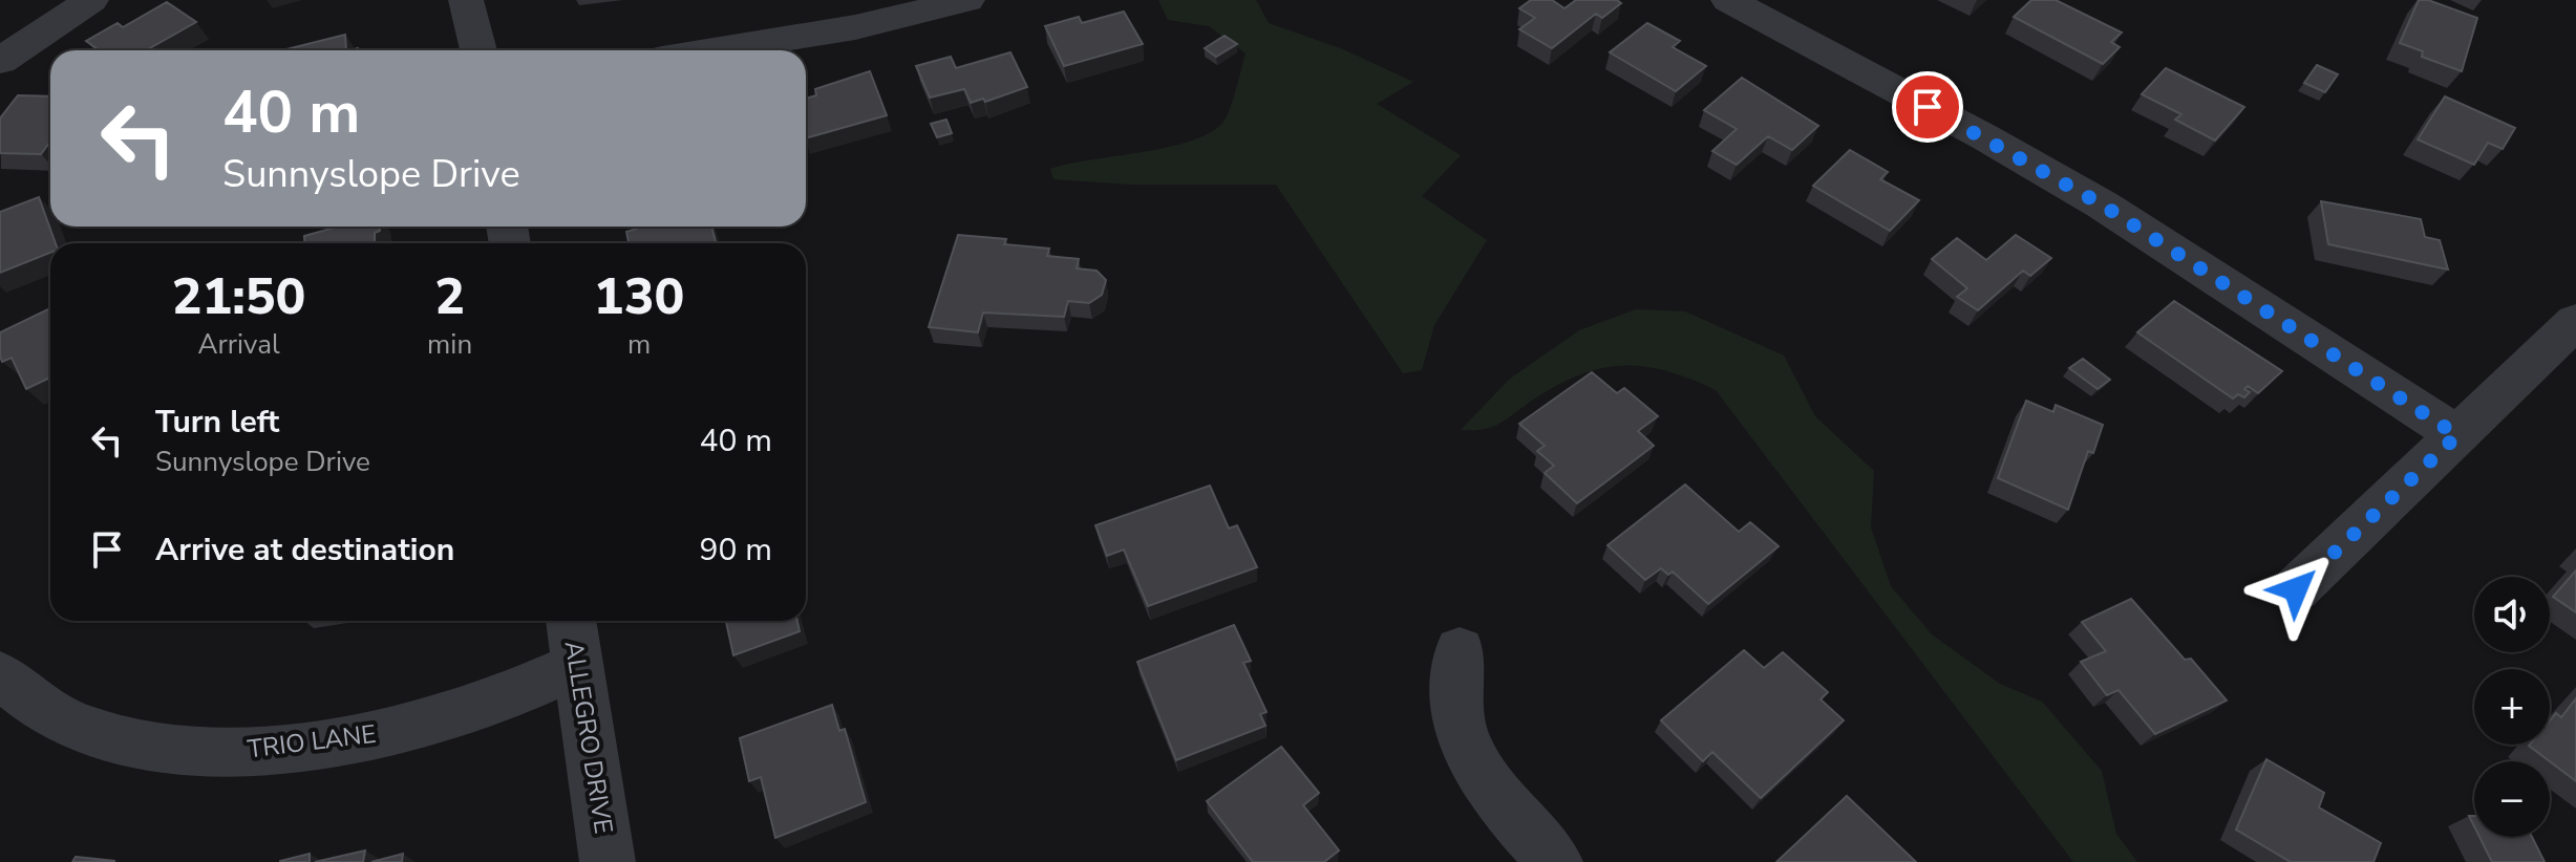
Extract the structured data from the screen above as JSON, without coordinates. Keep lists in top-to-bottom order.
{
  "streets": {
    "street": ["ALLEGRO DRIVE", "TRIO LANE"]
  },
  "crossings": [
    ["ALLEGRO DRIVE", "TRIO LANE"]
  ],
  "page": {
    "turn": ["40 m", "Sunnyslope Drive"],
    "eta": [
      "21:50",
      "Arrival",
      "2",
      "min",
      "130",
      "m"
    ],
    "list": [
      {
        "name": "Turn left",
        "note": "Sunnyslope Drive",
        "value": "40 m"
      },
      {
        "name": "Arrive at destination",
        "value": "90 m"
      }
    ],
    "map_buttons": ["+", "−"]
  }
}
